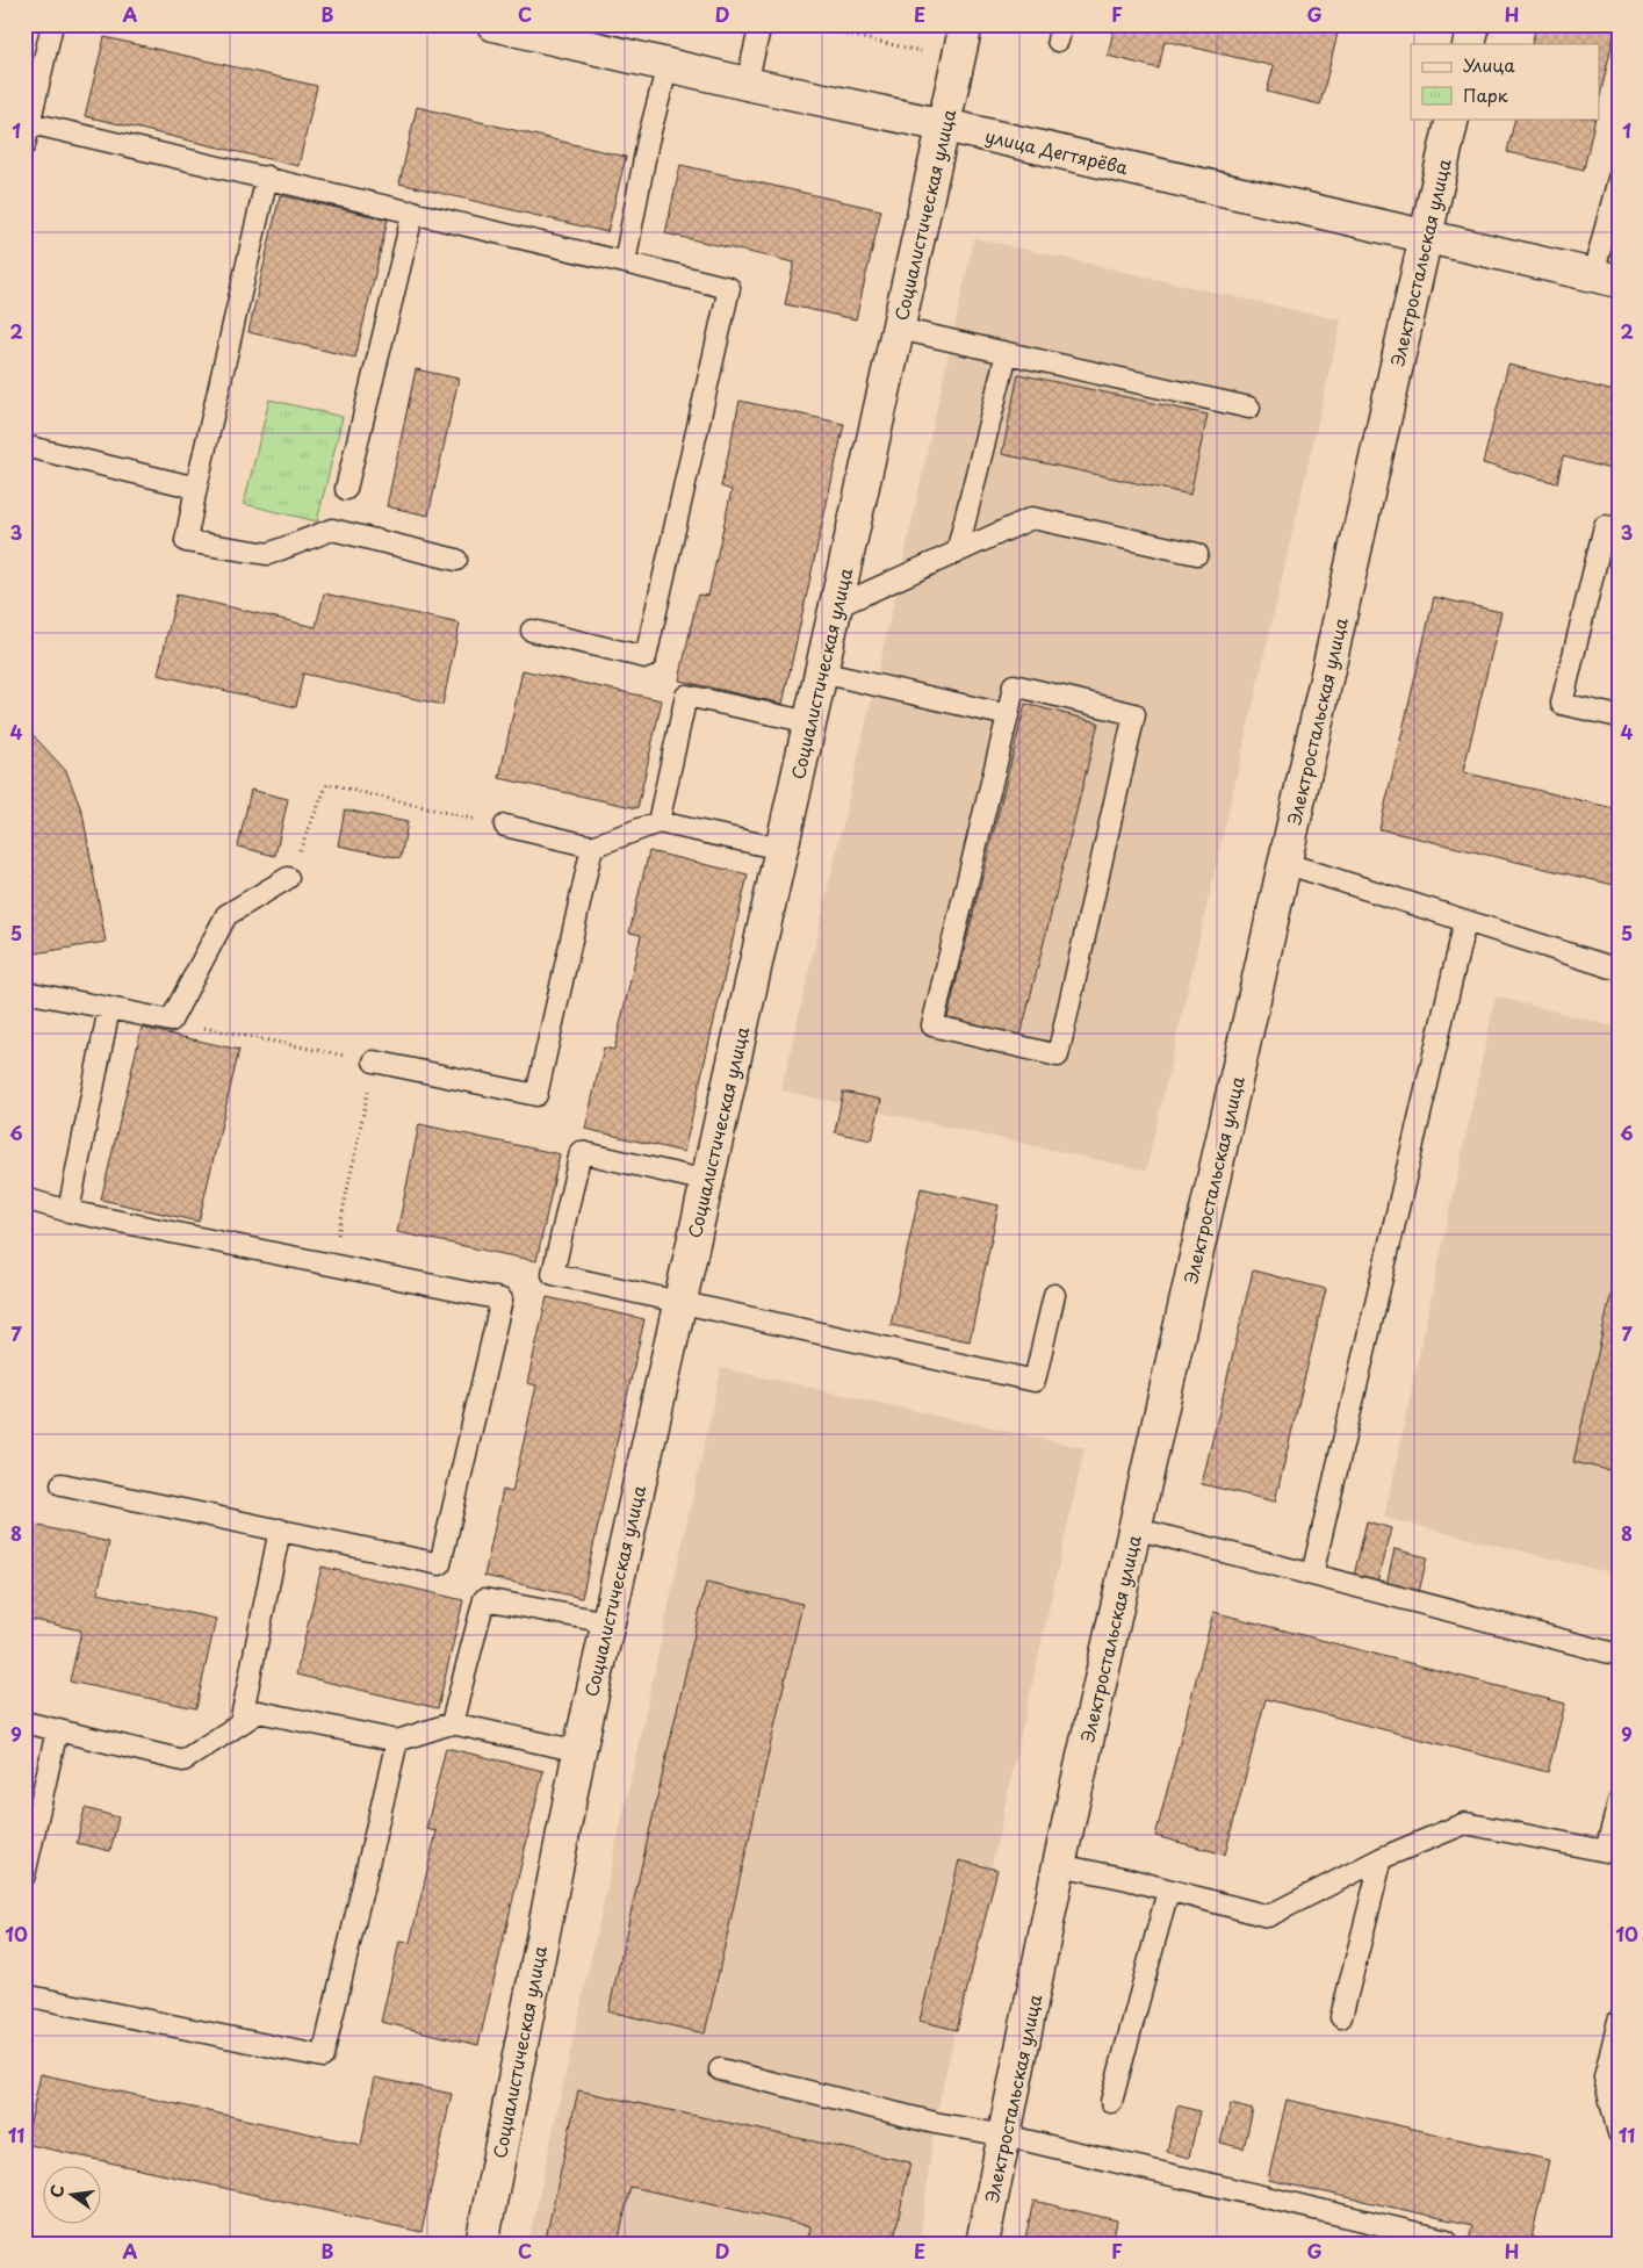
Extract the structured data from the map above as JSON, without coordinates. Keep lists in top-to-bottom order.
{
  "streets": {
    "street": ["улица Дегтярёва", "Социалистическая улица", "Электростальская улица"]
  },
  "crossings": [
    ["улица Дегтярёва", "Социалистическая улица"],
    ["улица Дегтярёва", "Электростальская улица"]
  ],
  "legend": ["Улица", "Парк"],
  "north": "left",
  "grid": {
    "columns": [
      "A",
      "B",
      "C",
      "D",
      "E",
      "F",
      "G",
      "H"
    ],
    "rows": [
      "1",
      "2",
      "3",
      "4",
      "5",
      "6",
      "7",
      "8",
      "9",
      "10",
      "11"
    ]
  }
}
